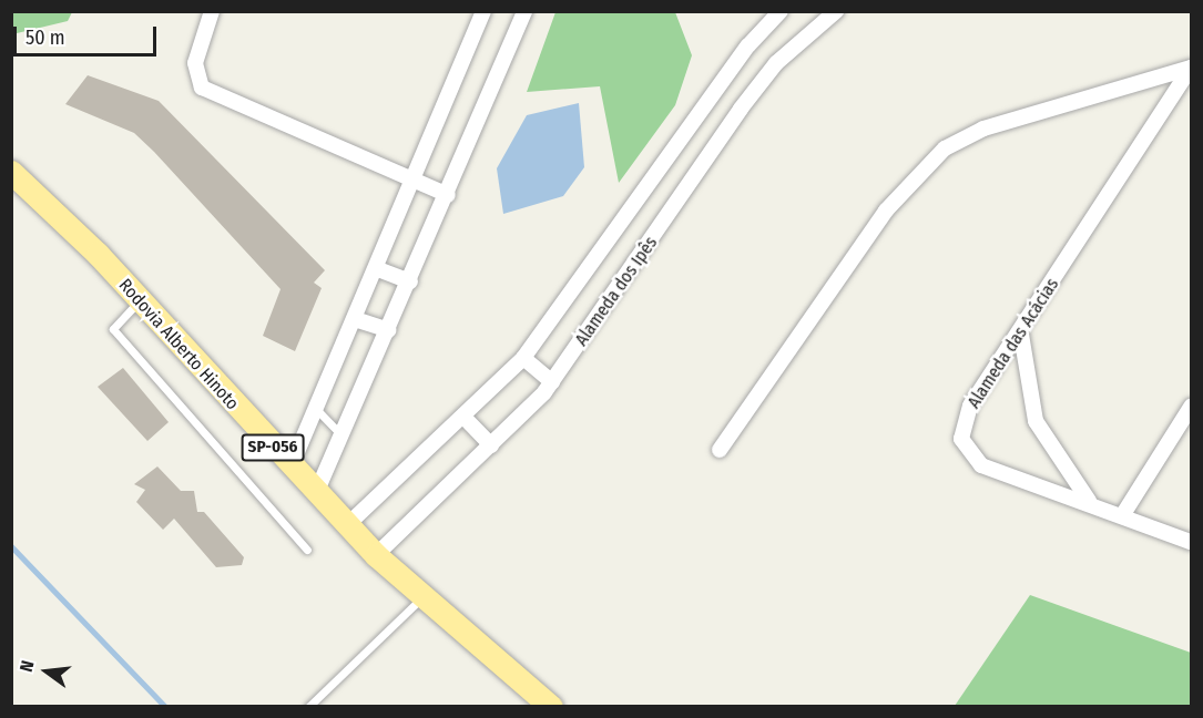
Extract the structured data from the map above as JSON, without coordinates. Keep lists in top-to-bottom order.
{
  "streets": {
    "main road": ["Rodovia Alberto Hinoto", "SP-056"],
    "street": ["Alameda dos Ipês", "Alameda das Acácias"]
  },
  "crossings": [
    ["Alameda dos Ipês", "Rodovia Alberto Hinoto"]
  ],
  "scale_bar": "50 m",
  "north": "left"
}
